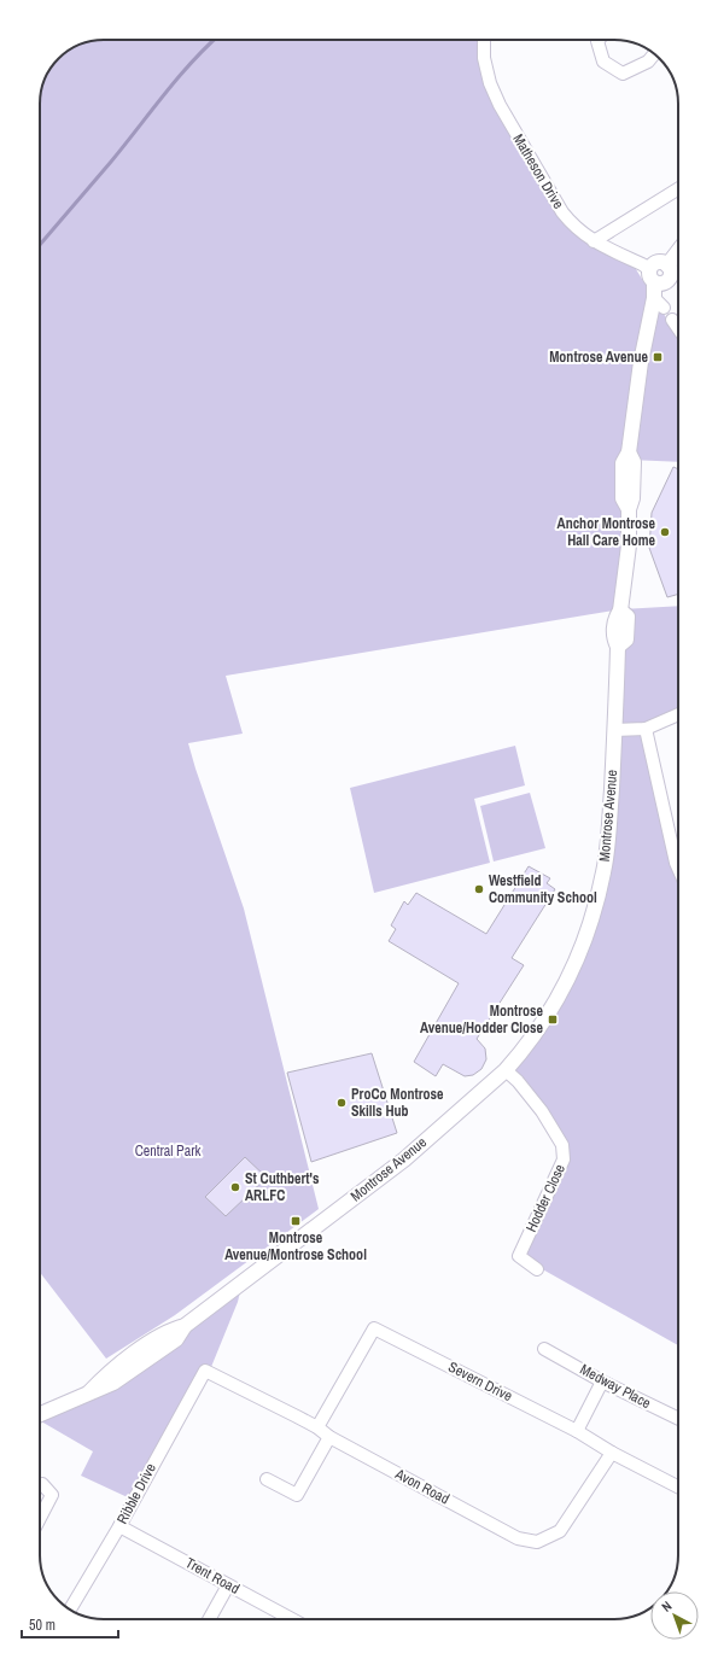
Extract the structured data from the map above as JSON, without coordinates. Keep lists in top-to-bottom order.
{
  "streets": {
    "street": [
      "Matheson Drive",
      "Montrose Avenue",
      "Hodder Close",
      "Severn Drive",
      "Medway Place",
      "Avon Road",
      "Ribble Drive",
      "Trent Road"
    ]
  },
  "crossings": [
    ["Matheson Drive", "Montrose Avenue"],
    ["Montrose Avenue", "Hodder Close"],
    ["Severn Drive", "Avon Road"],
    ["Avon Road", "Ribble Drive"],
    ["Ribble Drive", "Trent Road"]
  ],
  "parks": ["Central Park"],
  "places": {
    "transit": ["Montrose Avenue", "Montrose Avenue/Hodder Close", "Montrose Avenue/Montrose School"],
    "other": [
      "Anchor Montrose Hall Care Home",
      "Westfield Community School",
      "ProCo Montrose Skills Hub",
      "St Cuthbert's ARLFC"
    ]
  },
  "scale_bar": "50 m",
  "north": "top left"
}
